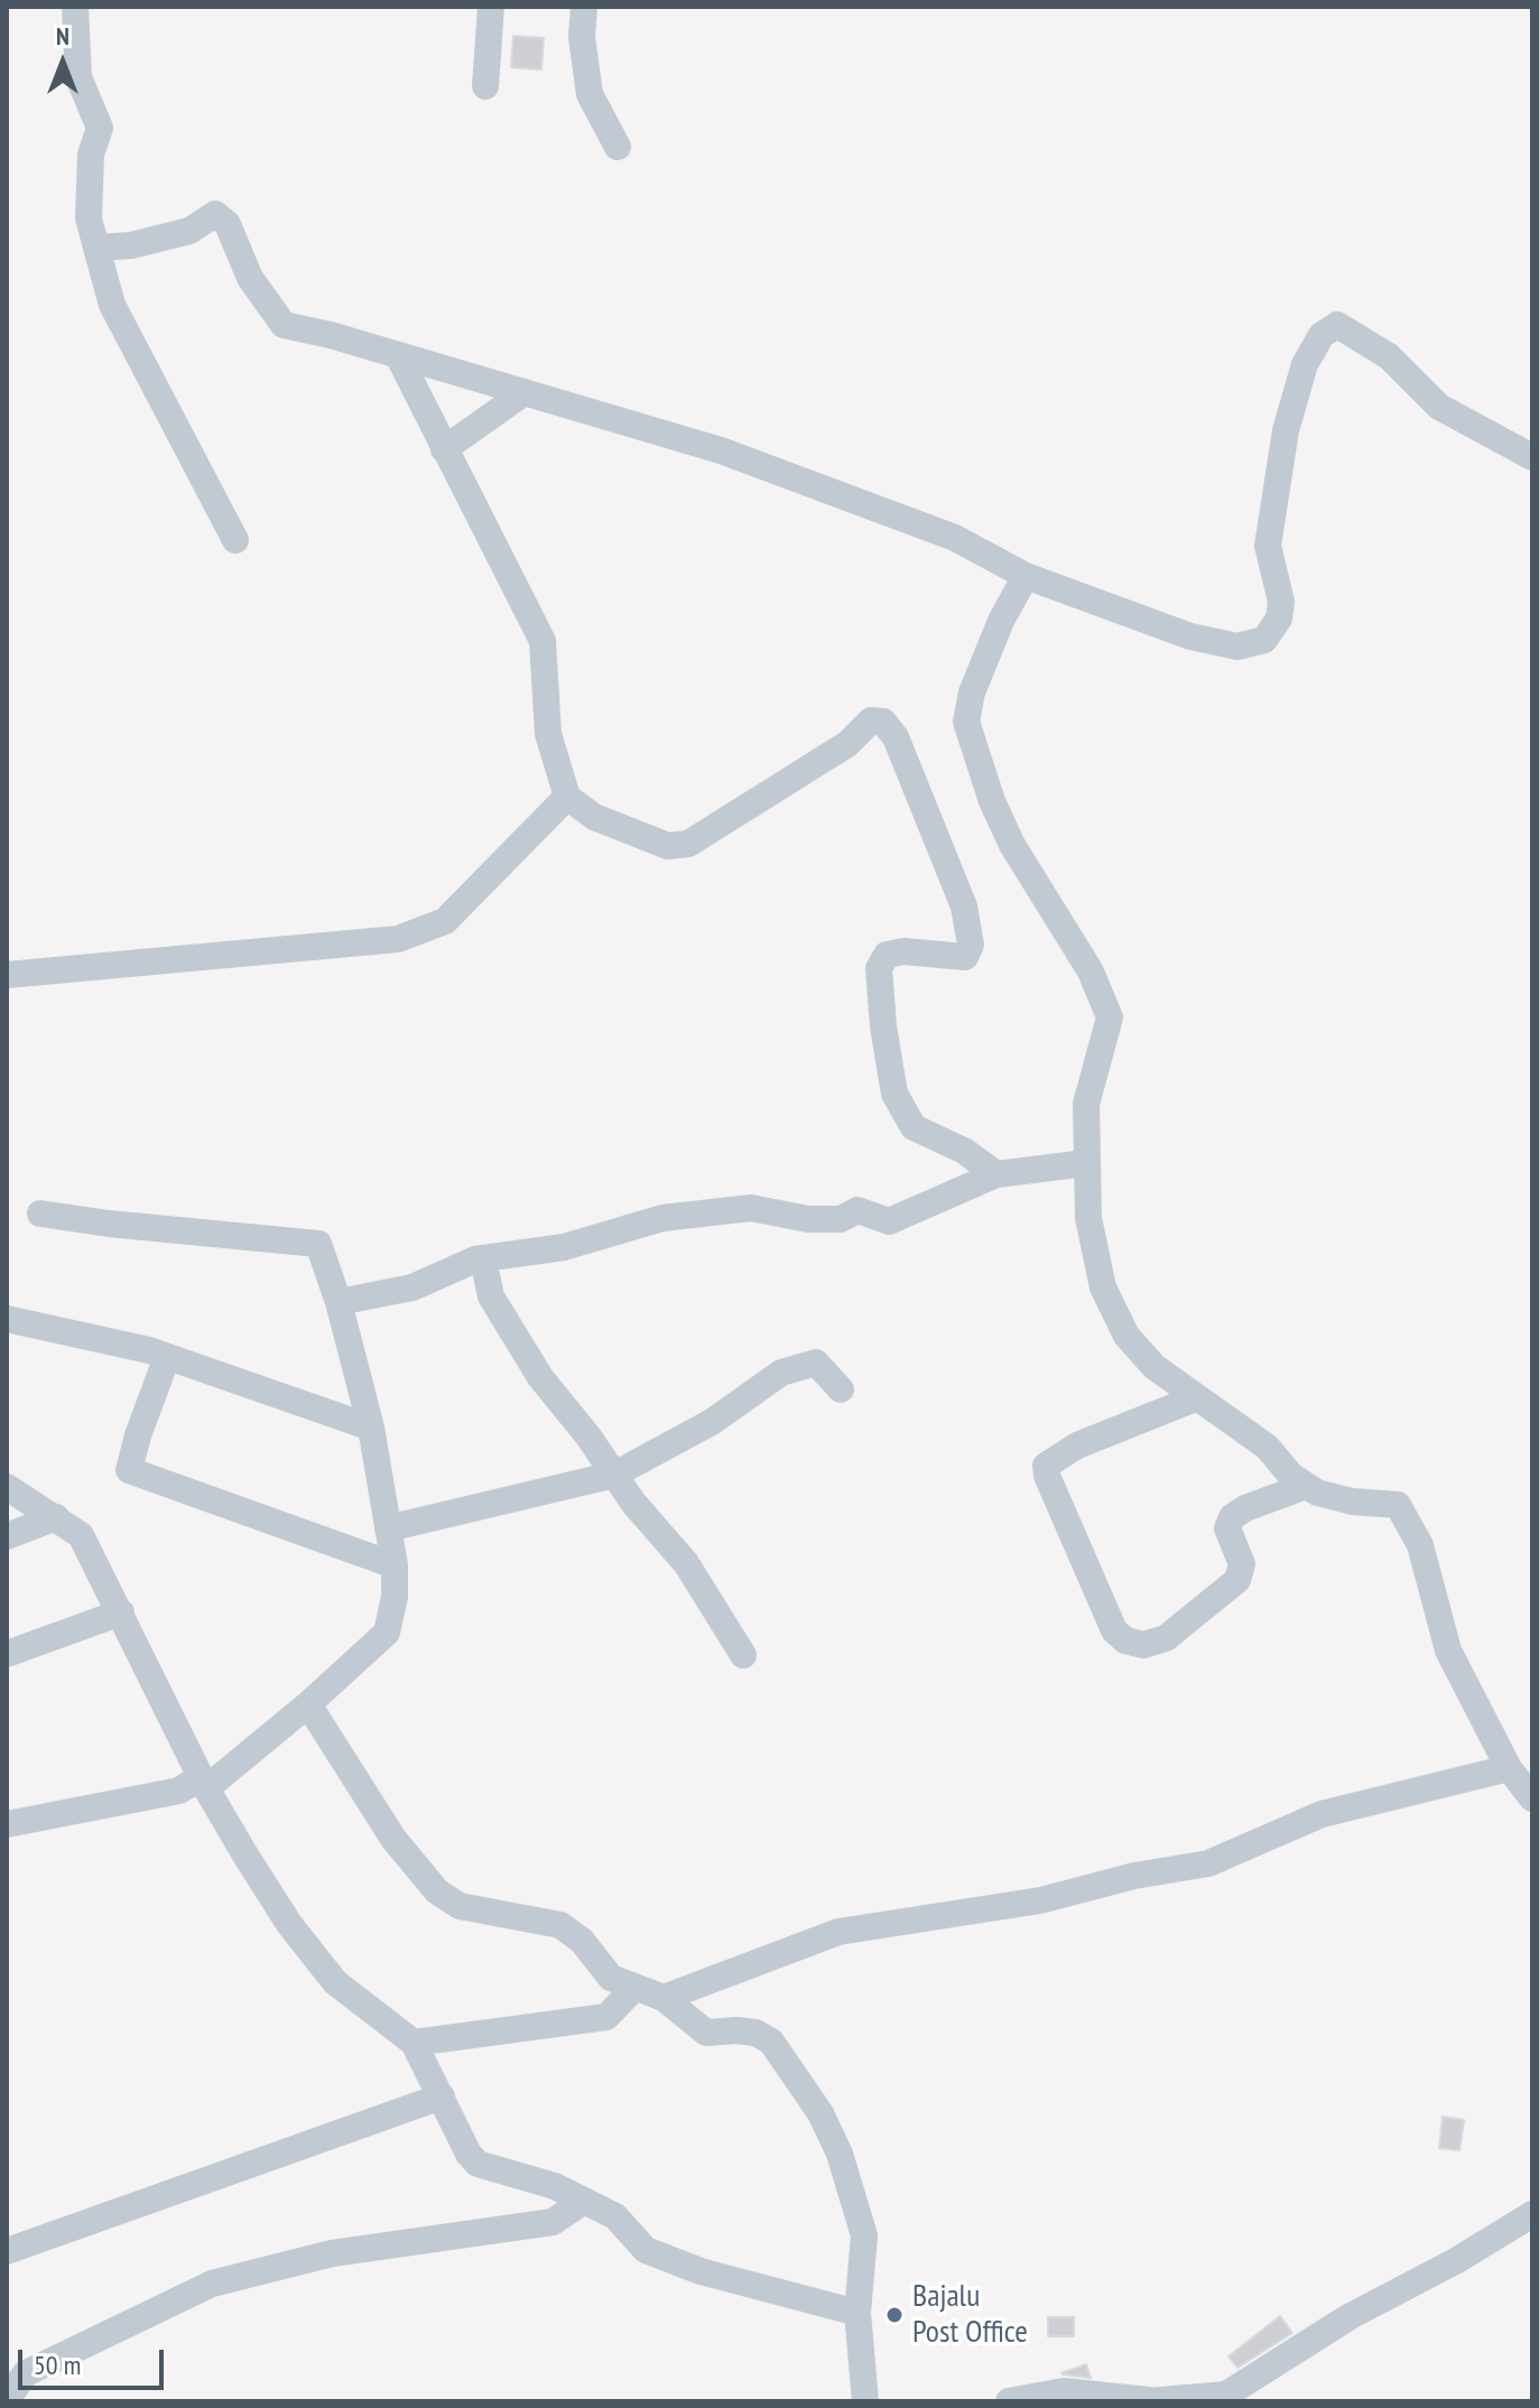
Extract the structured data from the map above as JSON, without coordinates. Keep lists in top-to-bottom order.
{
  "places": ["Bajalu Post Office"],
  "scale_bar": "50 m",
  "north": "top"
}
